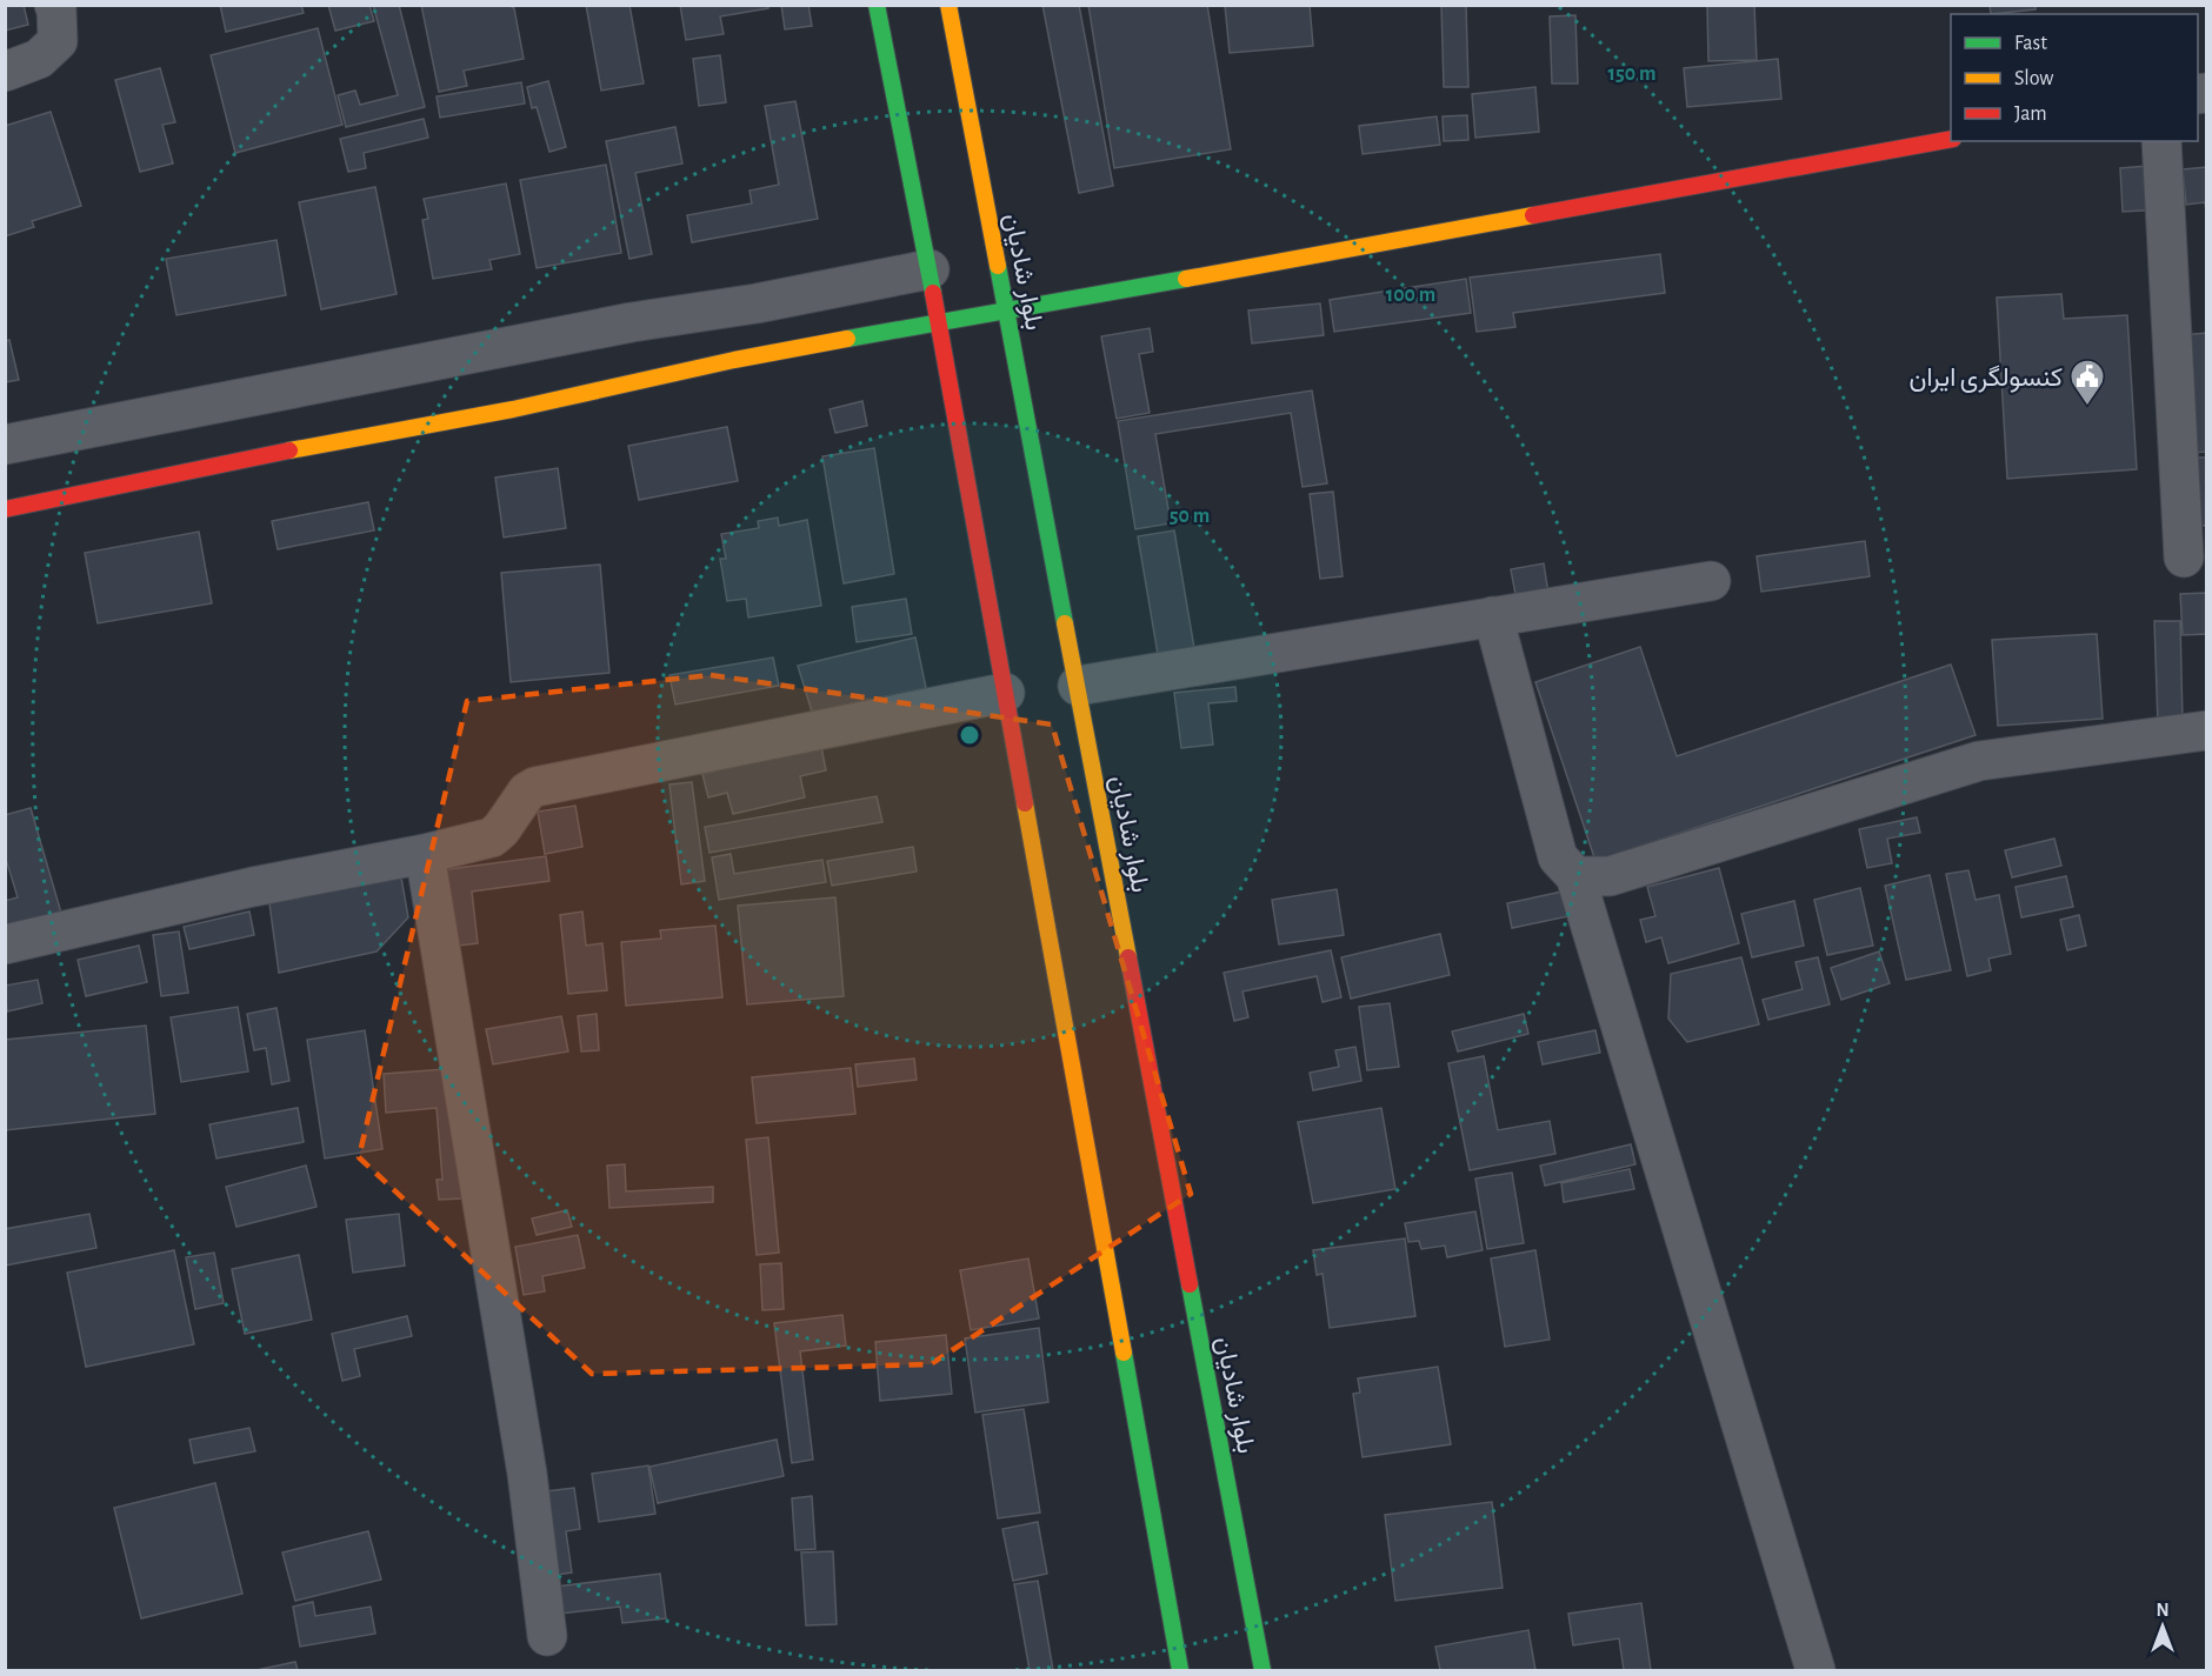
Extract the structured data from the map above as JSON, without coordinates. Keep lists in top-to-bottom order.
{
  "streets": {
    "main road": ["بلوار شادیان"]
  },
  "places": {
    "public building": ["کنسولگری ایران"]
  },
  "legend": ["Fast", "Slow", "Jam"],
  "north": "top",
  "rings": ["150 m", "100 m", "50 m"]
}
